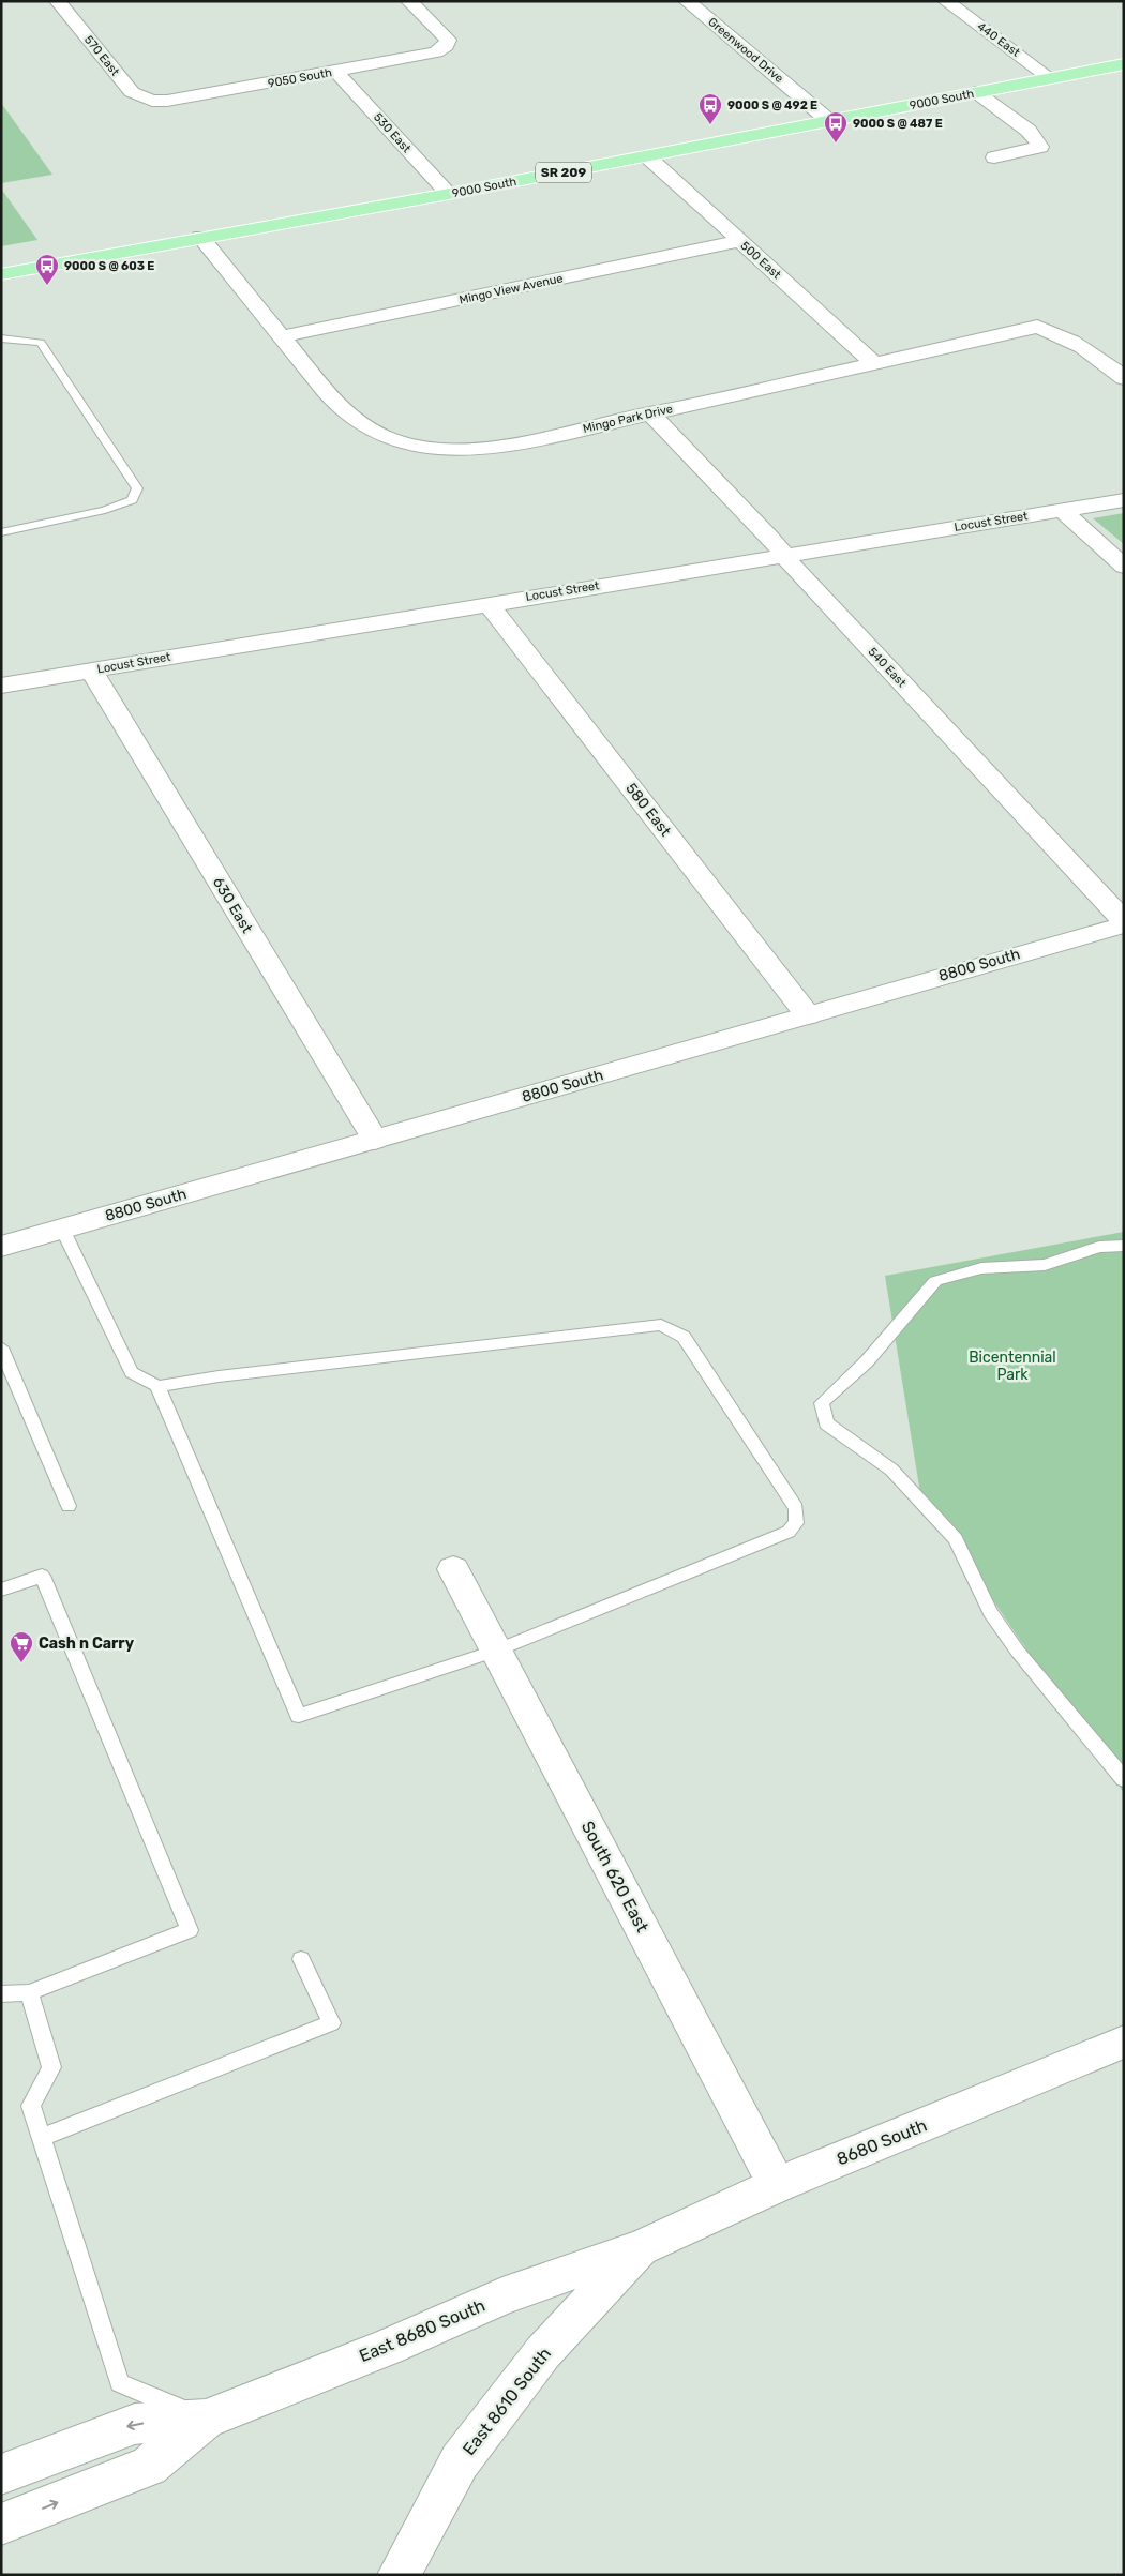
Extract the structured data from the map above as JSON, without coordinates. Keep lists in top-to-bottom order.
{
  "streets": {
    "main road": ["9000 South", "SR 209"],
    "street": [
      "440 East",
      "Greenwood Drive",
      "570 East",
      "9050 South",
      "530 East",
      "500 East",
      "Mingo View Avenue",
      "Mingo Park Drive",
      "Locust Street",
      "540 East",
      "580 East",
      "630 East",
      "8800 South",
      "South 620 East",
      "8680 South",
      "East 8680 South",
      "East 8610 South"
    ]
  },
  "crossings": [
    ["440 East", "9000 South"],
    ["Greenwood Drive", "9000 South"],
    ["570 East", "9050 South"],
    ["9050 South", "530 East"],
    ["9000 South", "530 East"],
    ["9000 South", "500 East"],
    ["9000 South", "Mingo Park Drive"],
    ["500 East", "Mingo View Avenue"],
    ["500 East", "Mingo Park Drive"],
    ["Mingo View Avenue", "Mingo Park Drive"],
    ["Mingo Park Drive", "540 East"],
    ["Locust Street", "540 East"],
    ["Locust Street", "580 East"],
    ["Locust Street", "630 East"],
    ["540 East", "8800 South"],
    ["580 East", "8800 South"],
    ["630 East", "8800 South"],
    ["South 620 East", "8680 South"],
    ["8680 South", "East 8680 South"],
    ["8680 South", "East 8610 South"],
    ["East 8680 South", "East 8610 South"]
  ],
  "parks": ["Bicentennial Park"],
  "places": {
    "bus stop": ["9000 S @ 492 E", "9000 S @ 487 E", "9000 S @ 603 E"],
    "supermarket": ["Cash n Carry"]
  }
}
